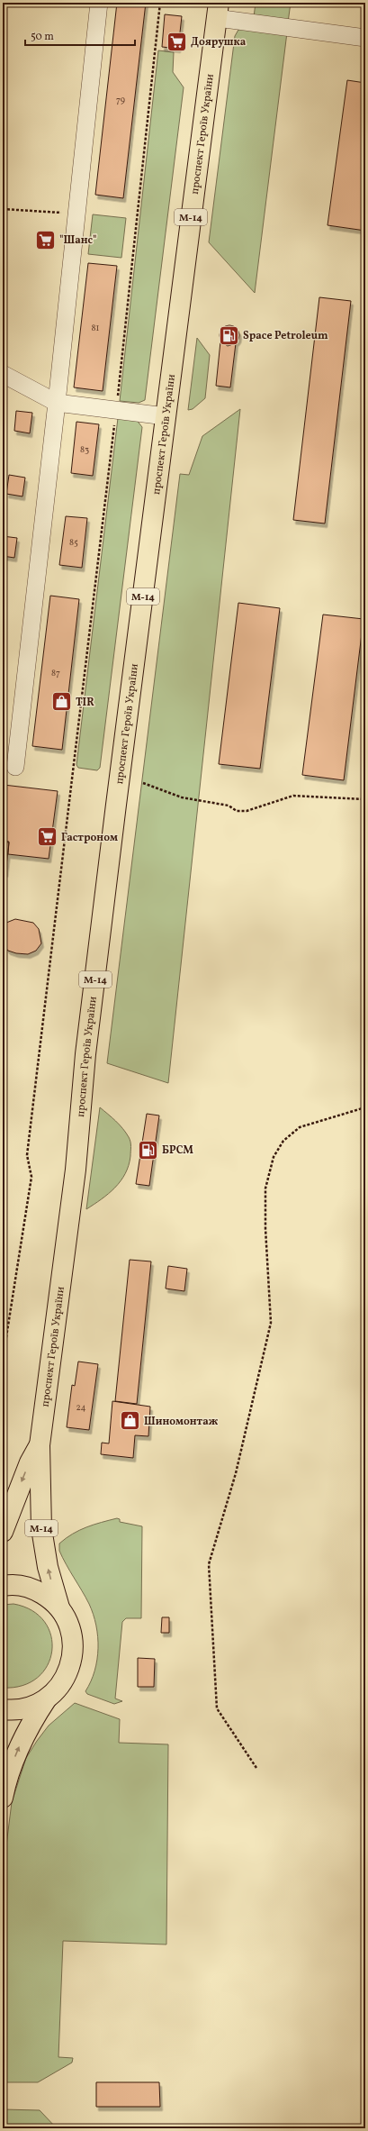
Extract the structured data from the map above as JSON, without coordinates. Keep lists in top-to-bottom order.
{
  "streets": {
    "highway": ["проспект Героїв України", "М-14"]
  },
  "crossings": [
    ["проспект Героїв України", "М-14"]
  ],
  "places": {
    "supermarket": ["Доярушка", "\"Шанс\"", "Гастроном"],
    "fuel station": ["Space Petroleum", "БРСМ"],
    "shop": ["TIR", "Шиномонтаж"]
  },
  "house_numbers": [
    "79",
    "81",
    "83",
    "85",
    "87",
    "24"
  ],
  "scale_bar": "50 m"
}
